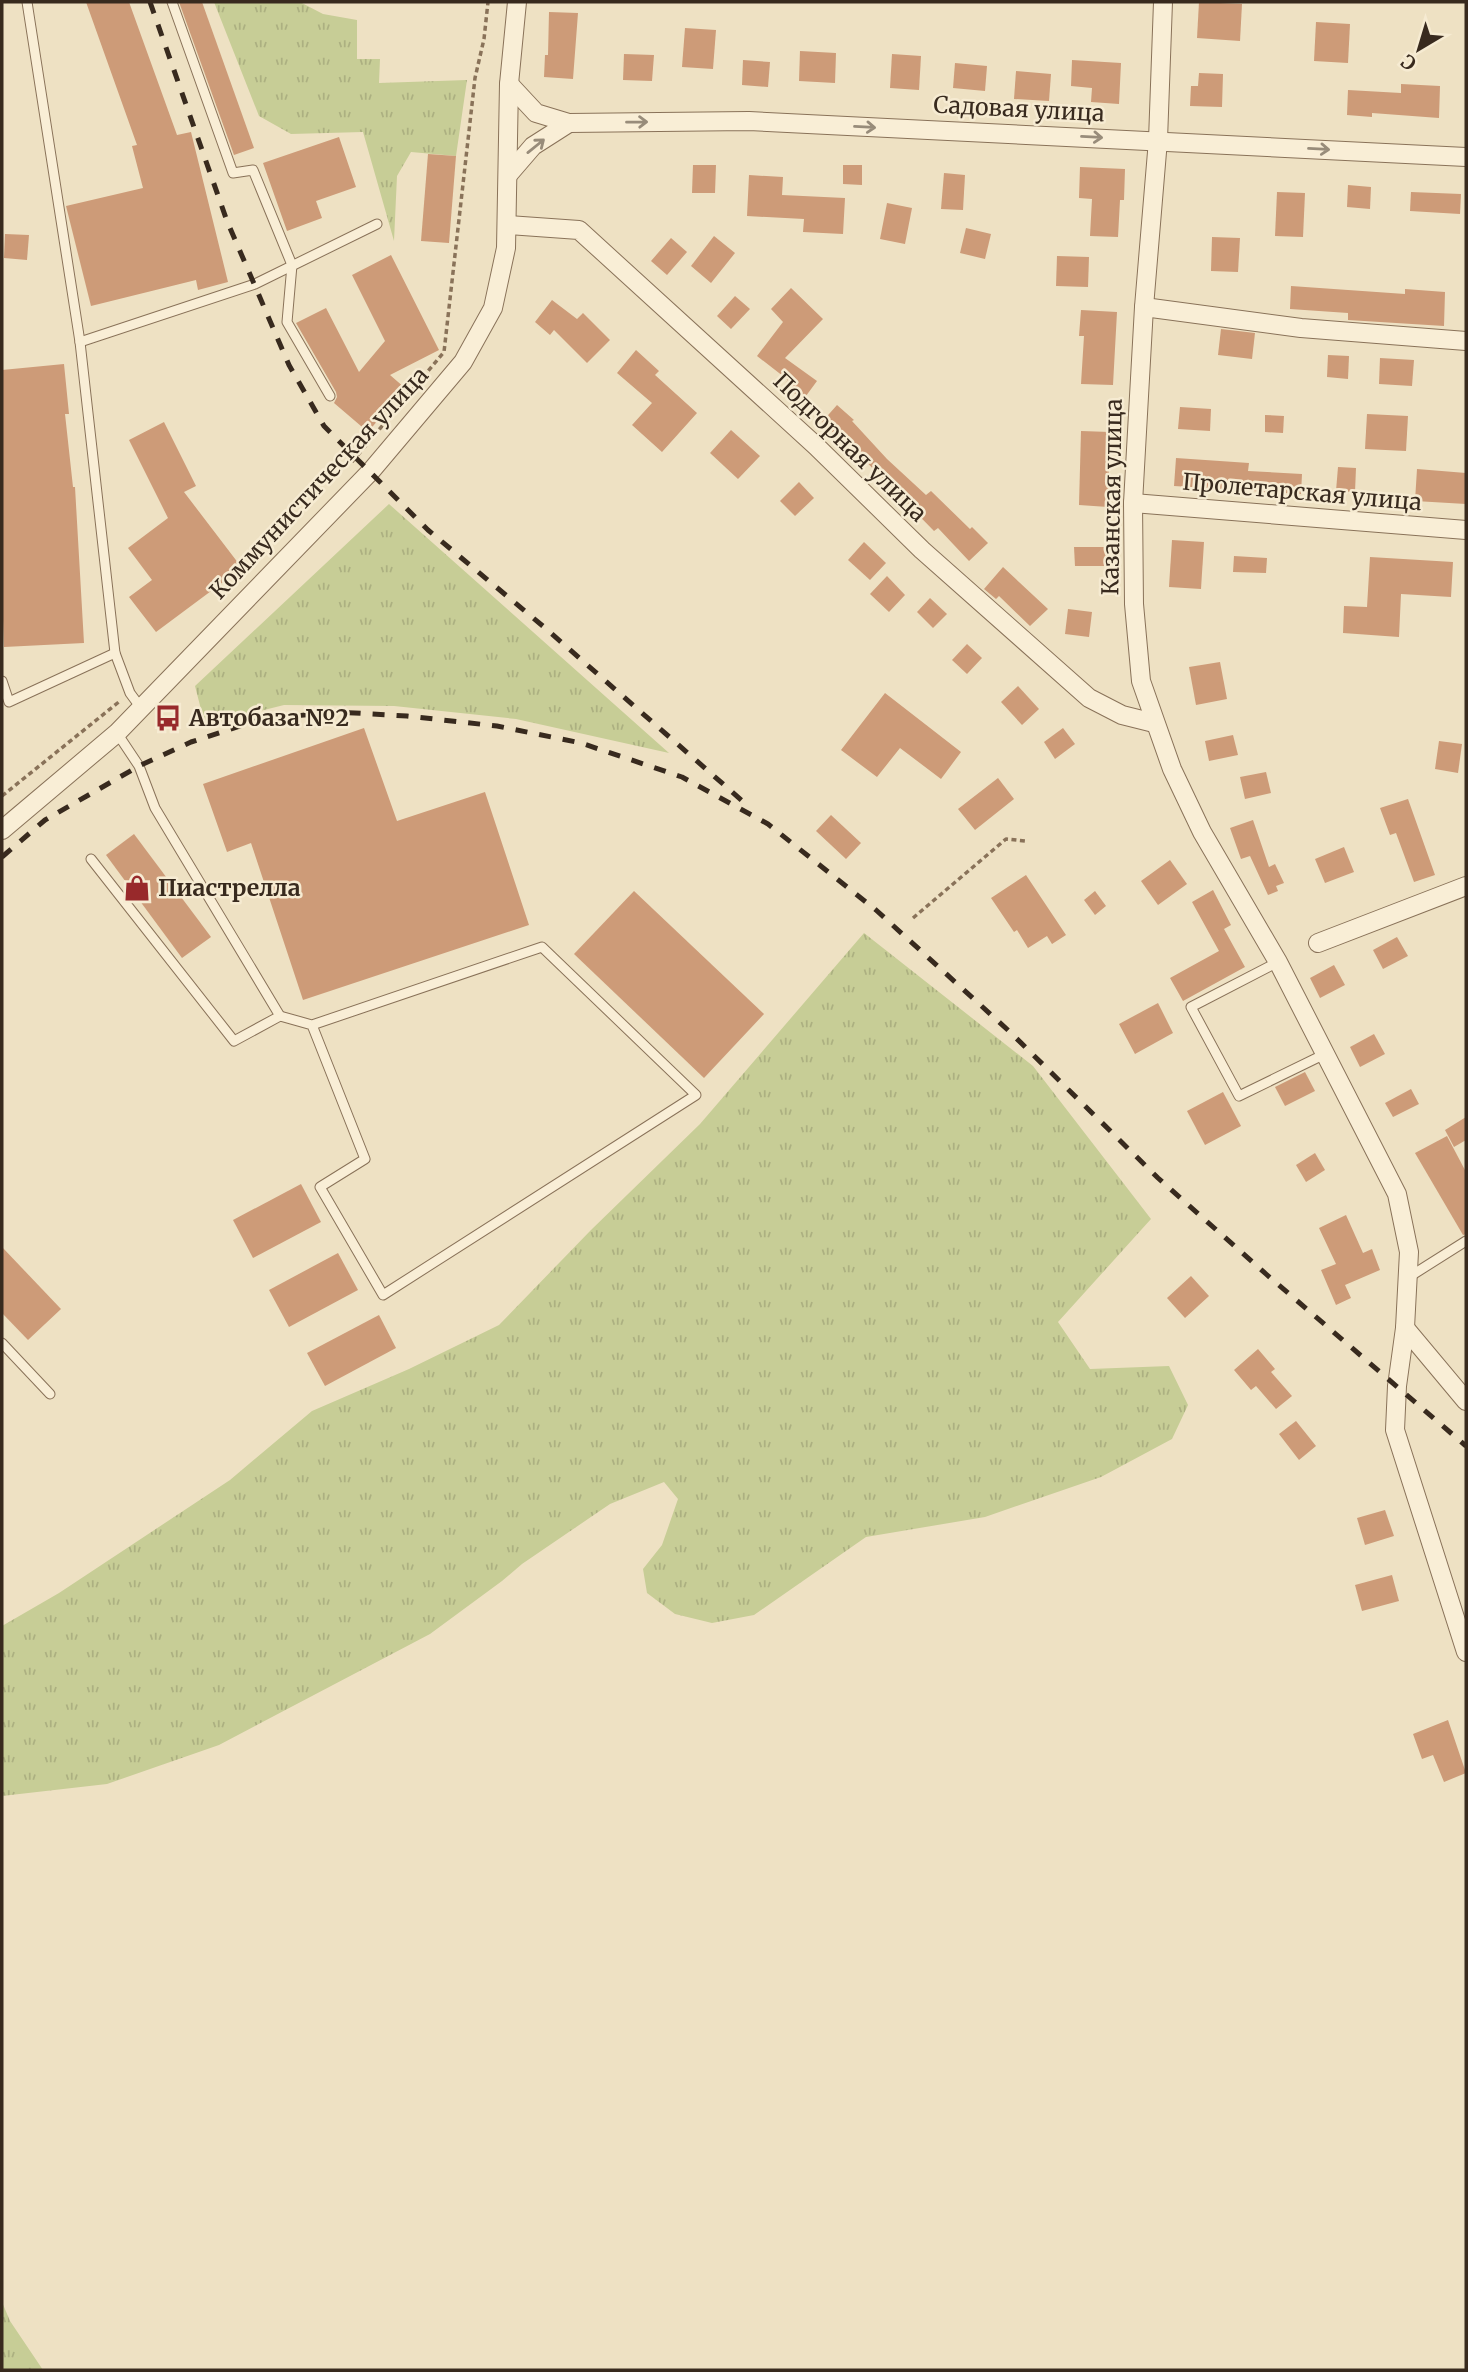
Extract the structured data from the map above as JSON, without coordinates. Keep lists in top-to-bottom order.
{
  "streets": {
    "street": [
      "Садовая улица",
      "Подгорная улица",
      "Коммунистическая улица",
      "Пролетарская улица",
      "Казанская улица"
    ]
  },
  "crossings": [
    ["Садовая улица", "Коммунистическая улица"],
    ["Садовая улица", "Казанская улица"],
    ["Подгорная улица", "Коммунистическая улица"],
    ["Подгорная улица", "Казанская улица"],
    ["Пролетарская улица", "Казанская улица"]
  ],
  "one_way": ["Садовая улица"],
  "places": {
    "bus stop": ["Автобаза №2"],
    "shop": ["Пиастрелла"]
  },
  "north": "bottom left"
}
